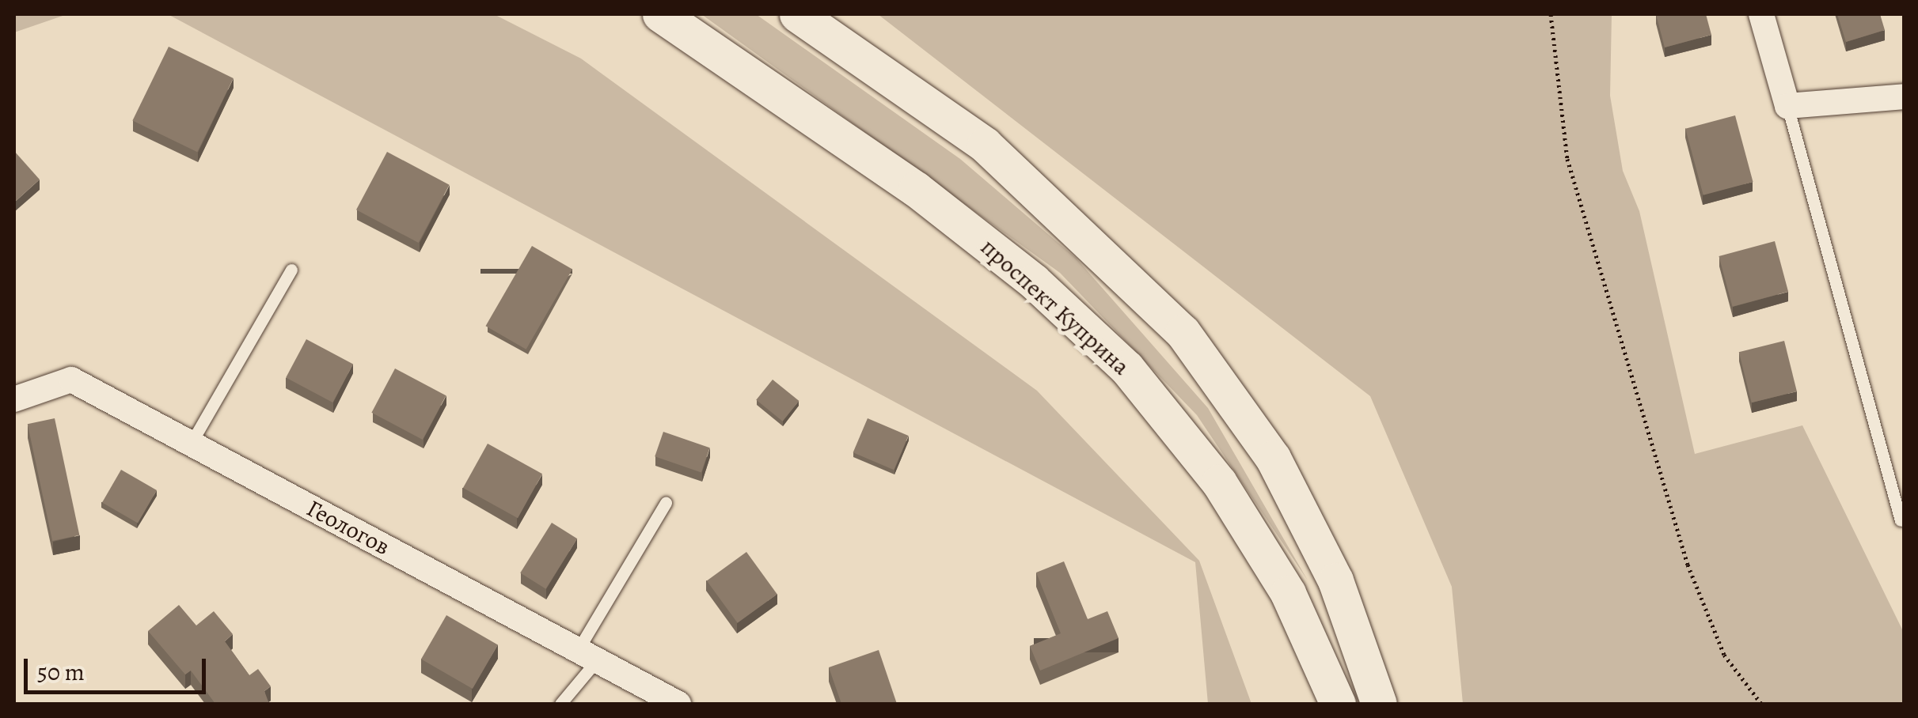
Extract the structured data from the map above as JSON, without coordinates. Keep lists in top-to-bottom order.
{
  "streets": {
    "main road": ["проспект Куприна"],
    "street": ["Геологов"]
  },
  "scale_bar": "50 m"
}
